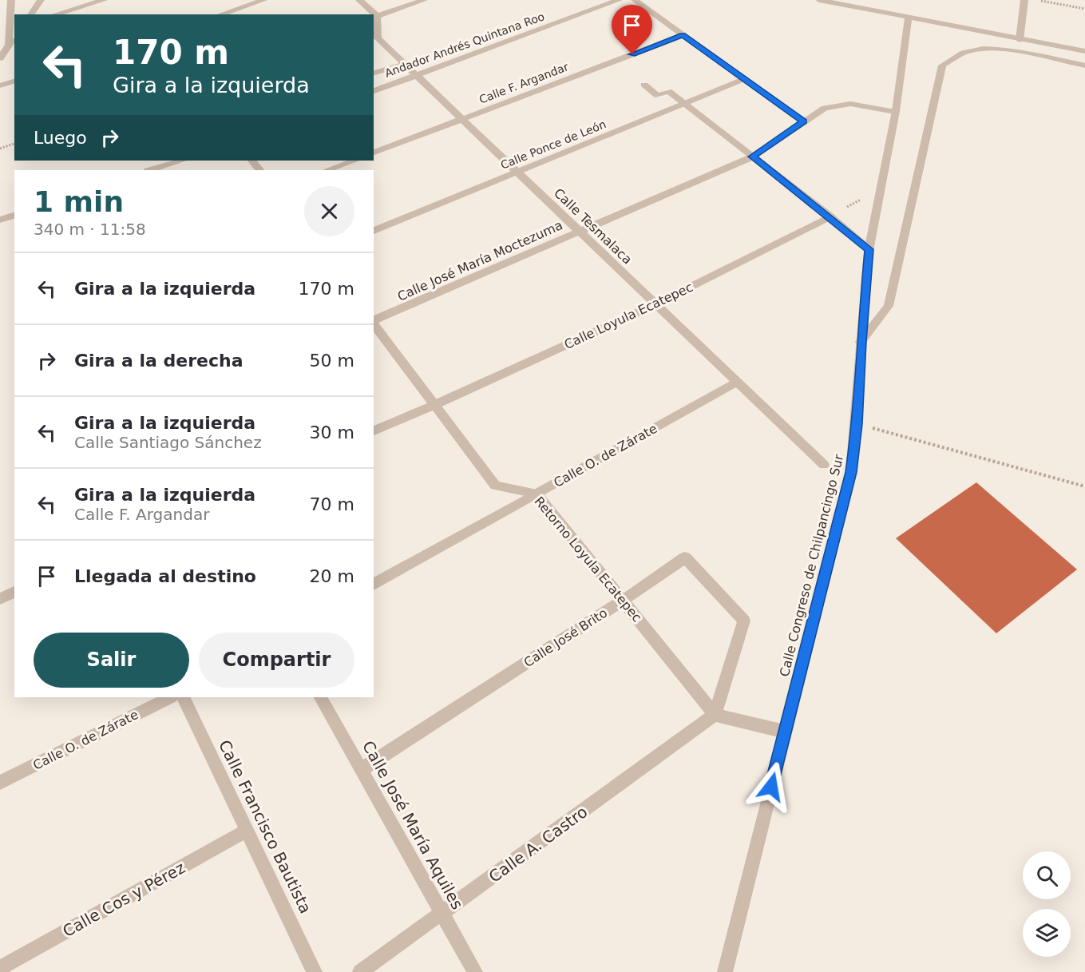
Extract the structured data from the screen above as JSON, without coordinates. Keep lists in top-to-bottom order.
{
  "streets": {
    "street": [
      "Andador Andrés Quintana Roo",
      "Calle F. Argandar",
      "Calle Ponce de León",
      "Calle Tesmalaca",
      "Calle José María Moctezuma",
      "Calle Loyula Ecatepec",
      "Calle O. de Zárate",
      "Retorno Loyula Ecatepec",
      "Calle Congreso de Chilpancingo Sur",
      "Calle José Brito",
      "Calle José María Aquiles",
      "Calle Francisco Bautista",
      "Calle A. Castro",
      "Calle Cos y Pérez"
    ]
  },
  "crossings": [
    ["Andador Andrés Quintana Roo", "Calle Tesmalaca"],
    ["Calle F. Argandar", "Calle Tesmalaca"],
    ["Calle Ponce de León", "Calle Tesmalaca"],
    ["Calle Tesmalaca", "Calle José María Moctezuma"],
    ["Calle Tesmalaca", "Calle Loyula Ecatepec"],
    ["Calle Tesmalaca", "Calle O. de Zárate"],
    ["Calle José María Moctezuma", "Calle Congreso de Chilpancingo Sur"],
    ["Calle Loyula Ecatepec", "Retorno Loyula Ecatepec"],
    ["Calle O. de Zárate", "Retorno Loyula Ecatepec"],
    ["Retorno Loyula Ecatepec", "Calle José Brito"],
    ["Retorno Loyula Ecatepec", "Calle A. Castro"],
    ["Calle José Brito", "Calle José María Aquiles"],
    ["Calle José Brito", "Calle A. Castro"],
    ["Calle José María Aquiles", "Calle A. Castro"],
    ["Calle Francisco Bautista", "Calle Cos y Pérez"]
  ],
  "page": {
    "turn": ["170 m", "Gira a la izquierda"],
    "then": "Luego",
    "heading": ["1 min", "340 m · 11:58"],
    "list": [
      {
        "name": "Gira a la izquierda",
        "value": "170 m"
      },
      {
        "name": "Gira a la derecha",
        "value": "50 m"
      },
      {
        "name": "Gira a la izquierda",
        "note": "Calle Santiago Sánchez",
        "value": "30 m"
      },
      {
        "name": "Gira a la izquierda",
        "note": "Calle F. Argandar",
        "value": "70 m"
      },
      {
        "name": "Llegada al destino",
        "value": "20 m"
      }
    ],
    "buttons": ["Salir", "Compartir"]
  }
}
